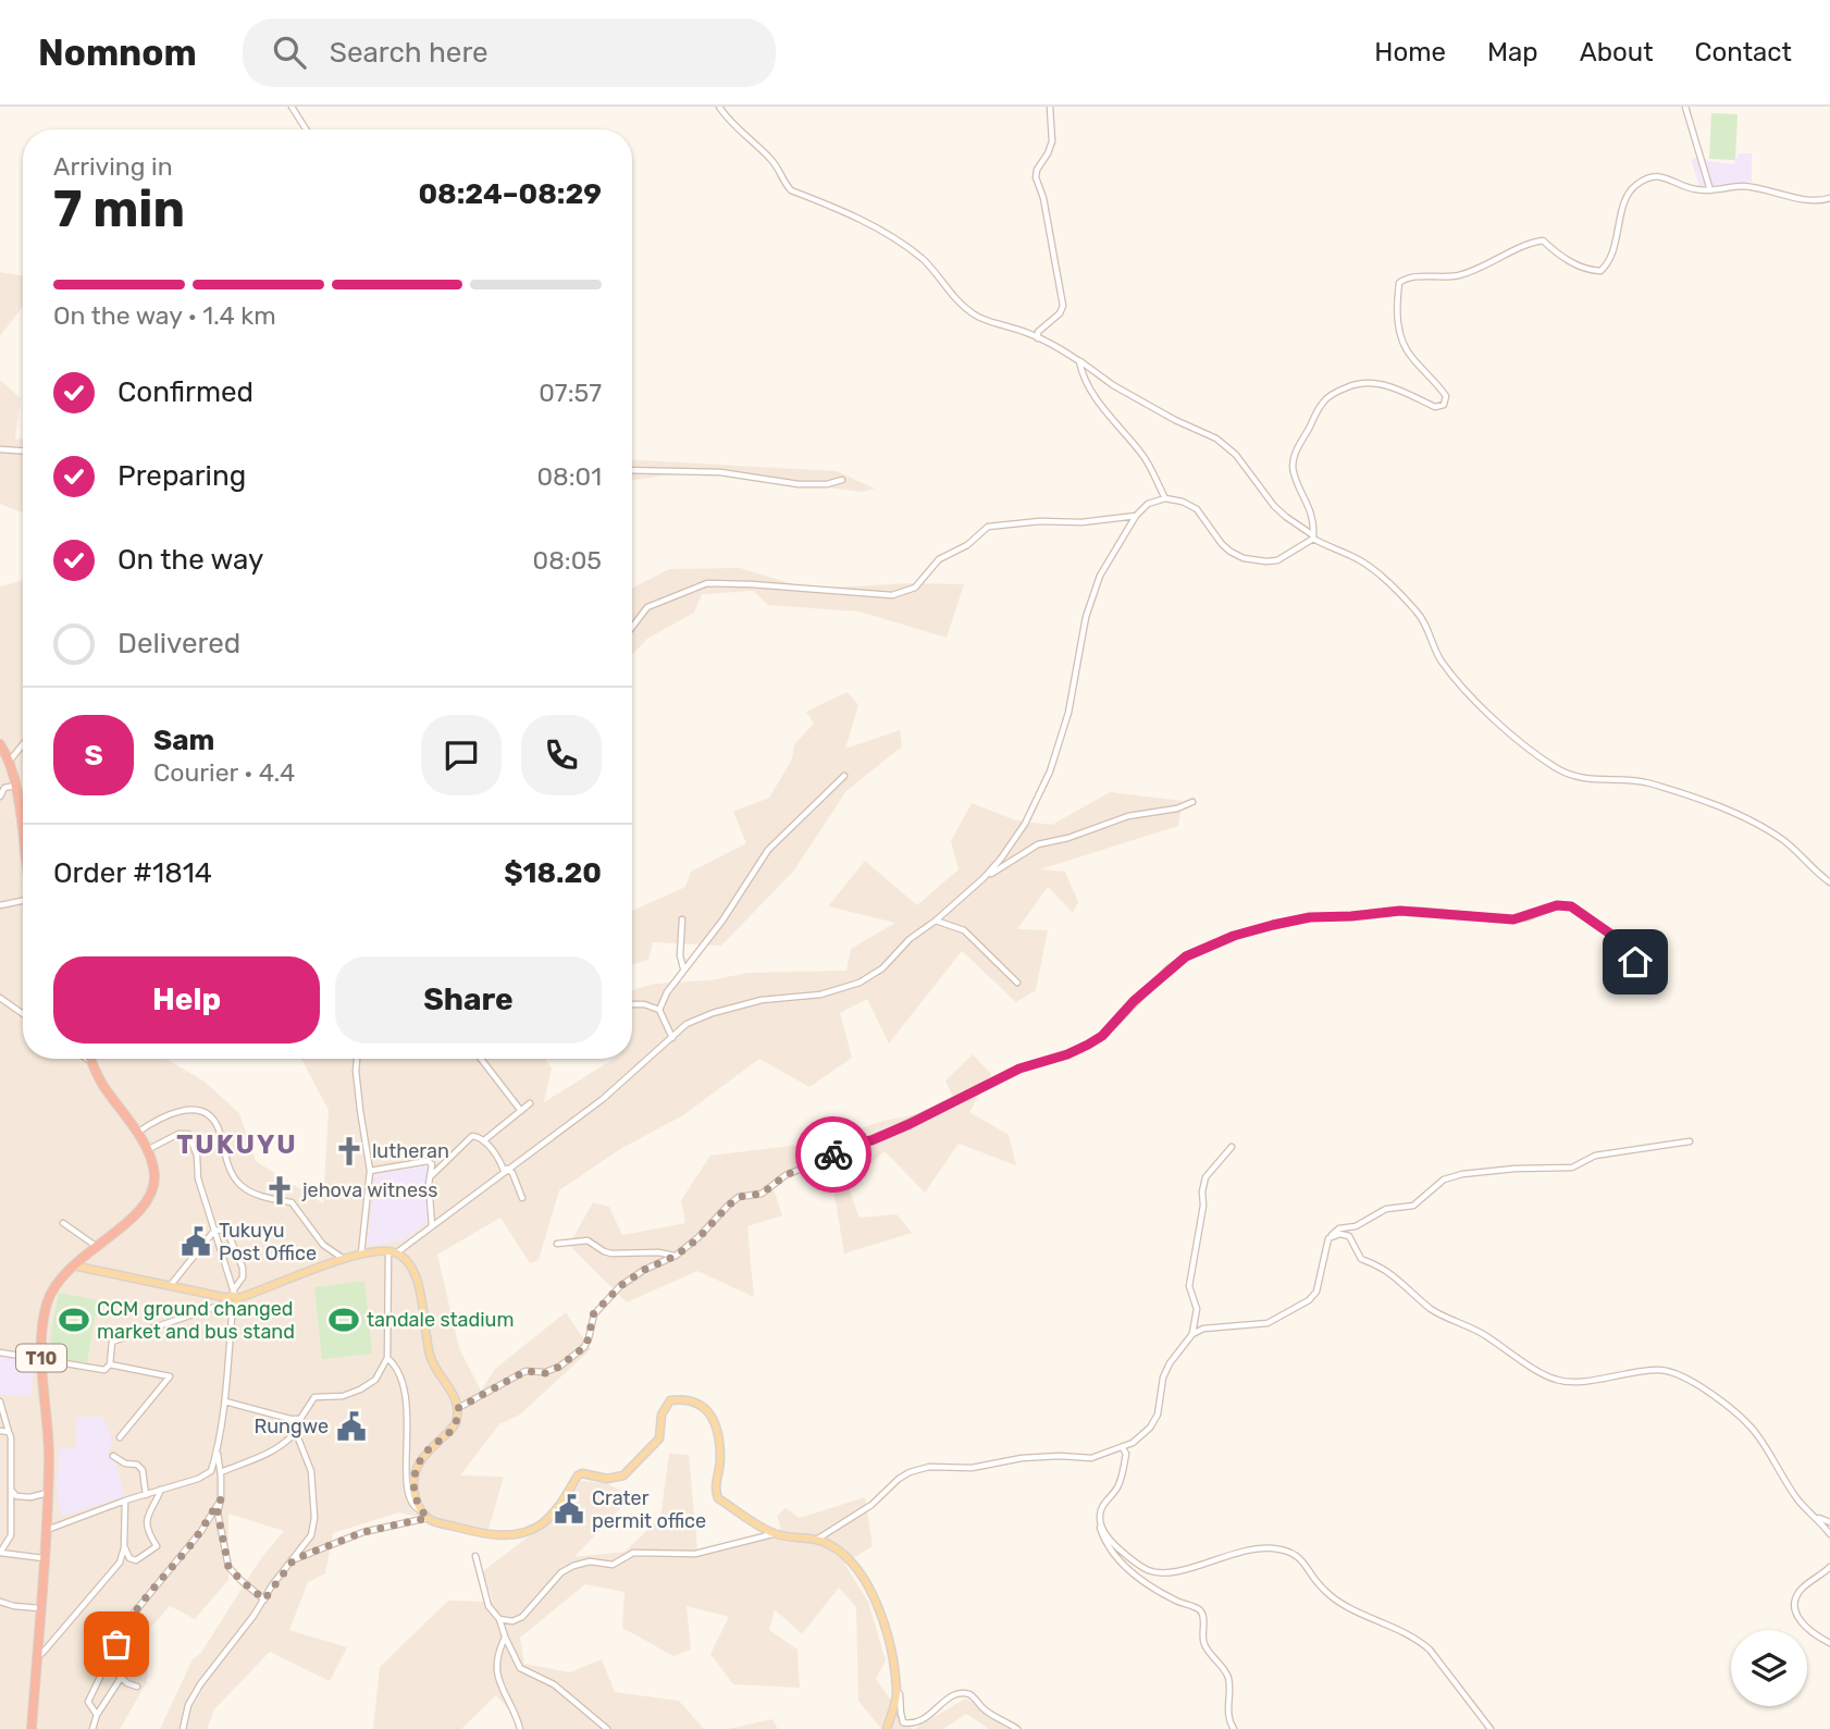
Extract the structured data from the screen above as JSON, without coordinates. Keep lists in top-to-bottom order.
{
  "streets": {
    "highway": ["T10"]
  },
  "districts": ["TUKUYU"],
  "places": {
    "church": ["lutheran", "jehova witness"],
    "public building": ["Tukuyu Post Office", "Rungwe", "Crater permit office"],
    "sports": ["CCM ground changed market and bus stand", "tandale stadium"]
  },
  "page": {
    "header": "Nomnom",
    "search": "Search here",
    "nav": [
      "Home",
      "Map",
      "About",
      "Contact"
    ],
    "heading": ["7 min", "Arriving in", "08:24–08:29"],
    "panel": [
      "Sam",
      "Courier · 4.4",
      "Order #1814",
      "$18.20"
    ],
    "bar": "On the way · 1.4 km",
    "list": [
      ["Confirmed", "07:57"],
      ["Preparing", "08:01"],
      ["On the way", "08:05"],
      "Delivered"
    ],
    "round": "S",
    "buttons": ["Help", "Share"]
  }
}
